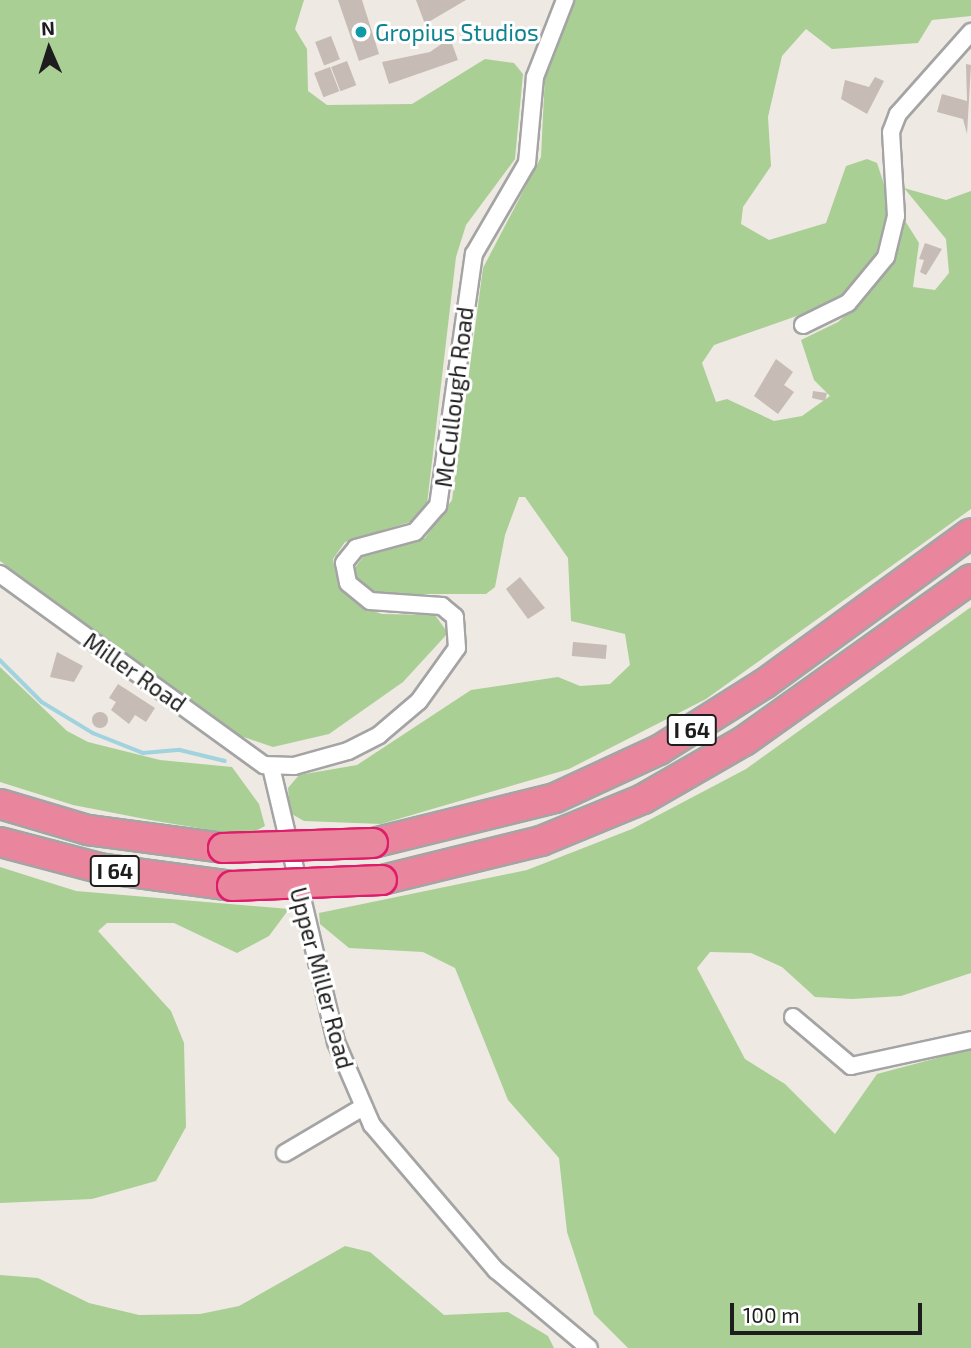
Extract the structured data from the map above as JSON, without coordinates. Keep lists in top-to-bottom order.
{
  "streets": {
    "highway": ["I 64"],
    "street": ["McCullough Road", "Miller Road", "Upper Miller Road"]
  },
  "crossings": [
    ["McCullough Road", "Miller Road"],
    ["McCullough Road", "Upper Miller Road"],
    ["Miller Road", "Upper Miller Road"]
  ],
  "places": ["Gropius Studios"],
  "scale_bar": "100 m",
  "north": "top"
}
